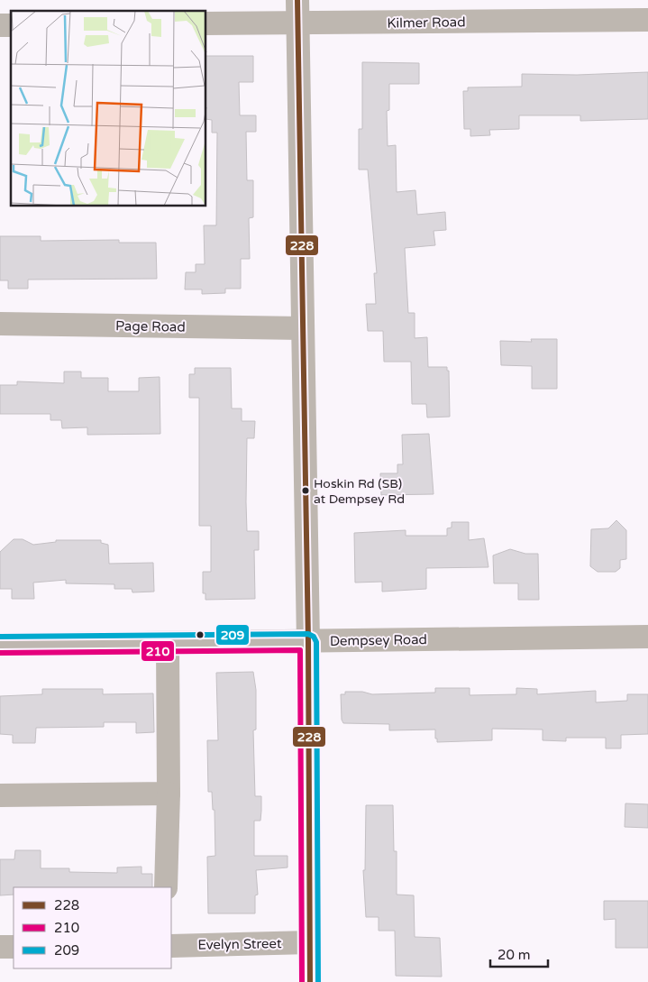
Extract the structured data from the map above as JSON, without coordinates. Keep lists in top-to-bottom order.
{
  "streets": {
    "street": [
      "Kilmer Road",
      "Page Road",
      "Dempsey Road",
      "Evelyn Street"
    ]
  },
  "places": ["Hoskin Rd (SB) at Dempsey Rd"],
  "lines": ["transit line 228", "transit line 209", "transit line 210"],
  "legend": ["228", "210", "209"],
  "scale_bar": "20 m"
}
